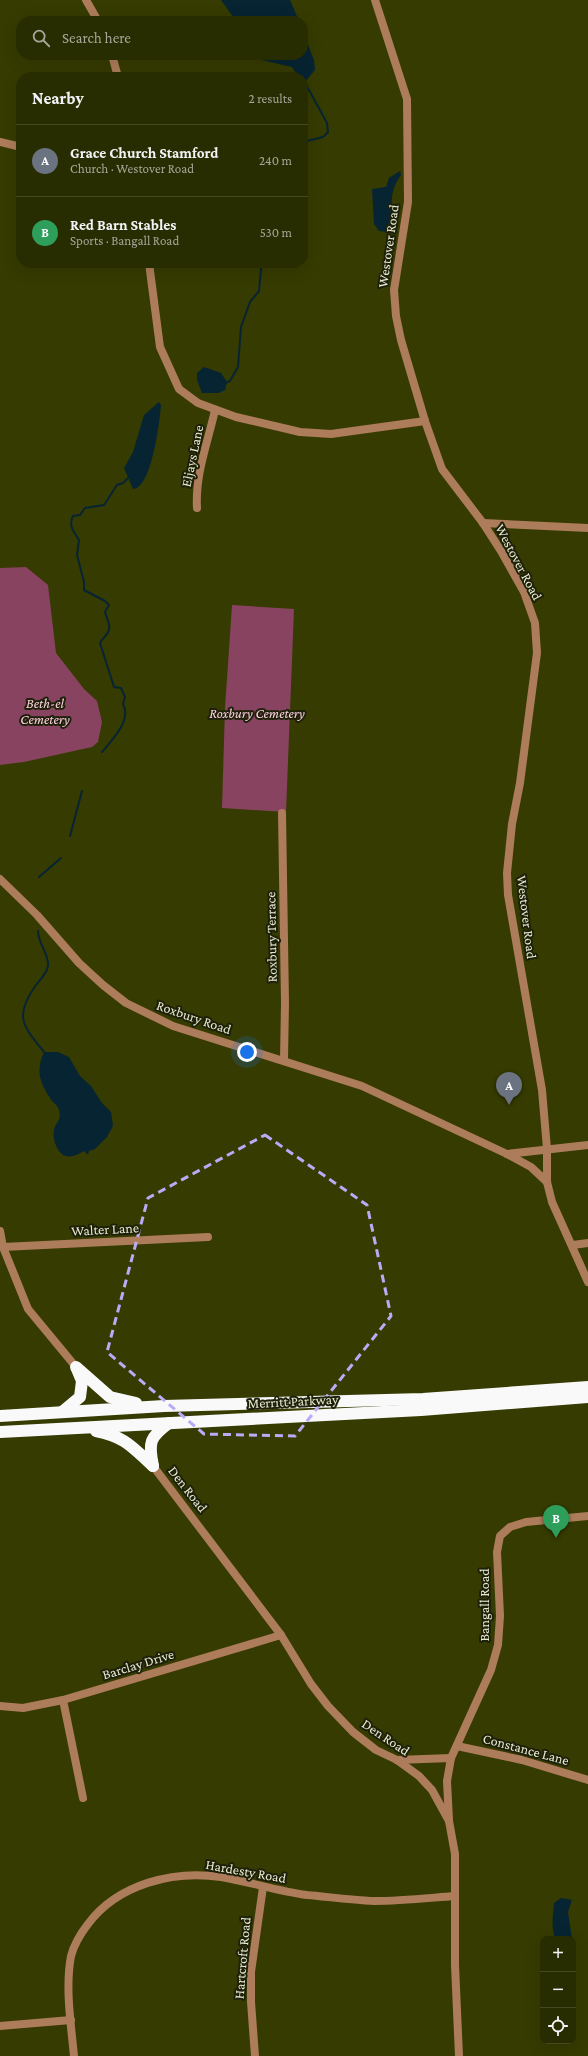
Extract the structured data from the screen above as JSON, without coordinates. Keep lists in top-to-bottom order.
{
  "streets": {
    "highway": ["Merritt Parkway"],
    "street": [
      "Westover Road",
      "Eljays Lane",
      "Roxbury Terrace",
      "Roxbury Road",
      "Walter Lane",
      "Den Road",
      "Bangall Road",
      "Barclay Drive",
      "Constance Lane",
      "Hardesty Road",
      "Hartcroft Road"
    ]
  },
  "crossings": [
    ["Westover Road", "Roxbury Road"],
    ["Roxbury Terrace", "Roxbury Road"],
    ["Den Road", "Bangall Road"],
    ["Den Road", "Barclay Drive"],
    ["Den Road", "Hardesty Road"],
    ["Bangall Road", "Constance Lane"],
    ["Hardesty Road", "Hartcroft Road"]
  ],
  "parks": ["Beth-el Cemetery", "Roxbury Cemetery"],
  "page": {
    "search": "Search here",
    "heading": ["Nearby", "2 results"],
    "list": [
      {
        "mark": "A",
        "name": "Grace Church Stamford",
        "note": "Church · Westover Road",
        "value": "240 m"
      },
      {
        "mark": "B",
        "name": "Red Barn Stables",
        "note": "Sports · Bangall Road",
        "value": "530 m"
      }
    ],
    "pins": ["A", "B"],
    "map_buttons": ["+", "−"]
  }
}
